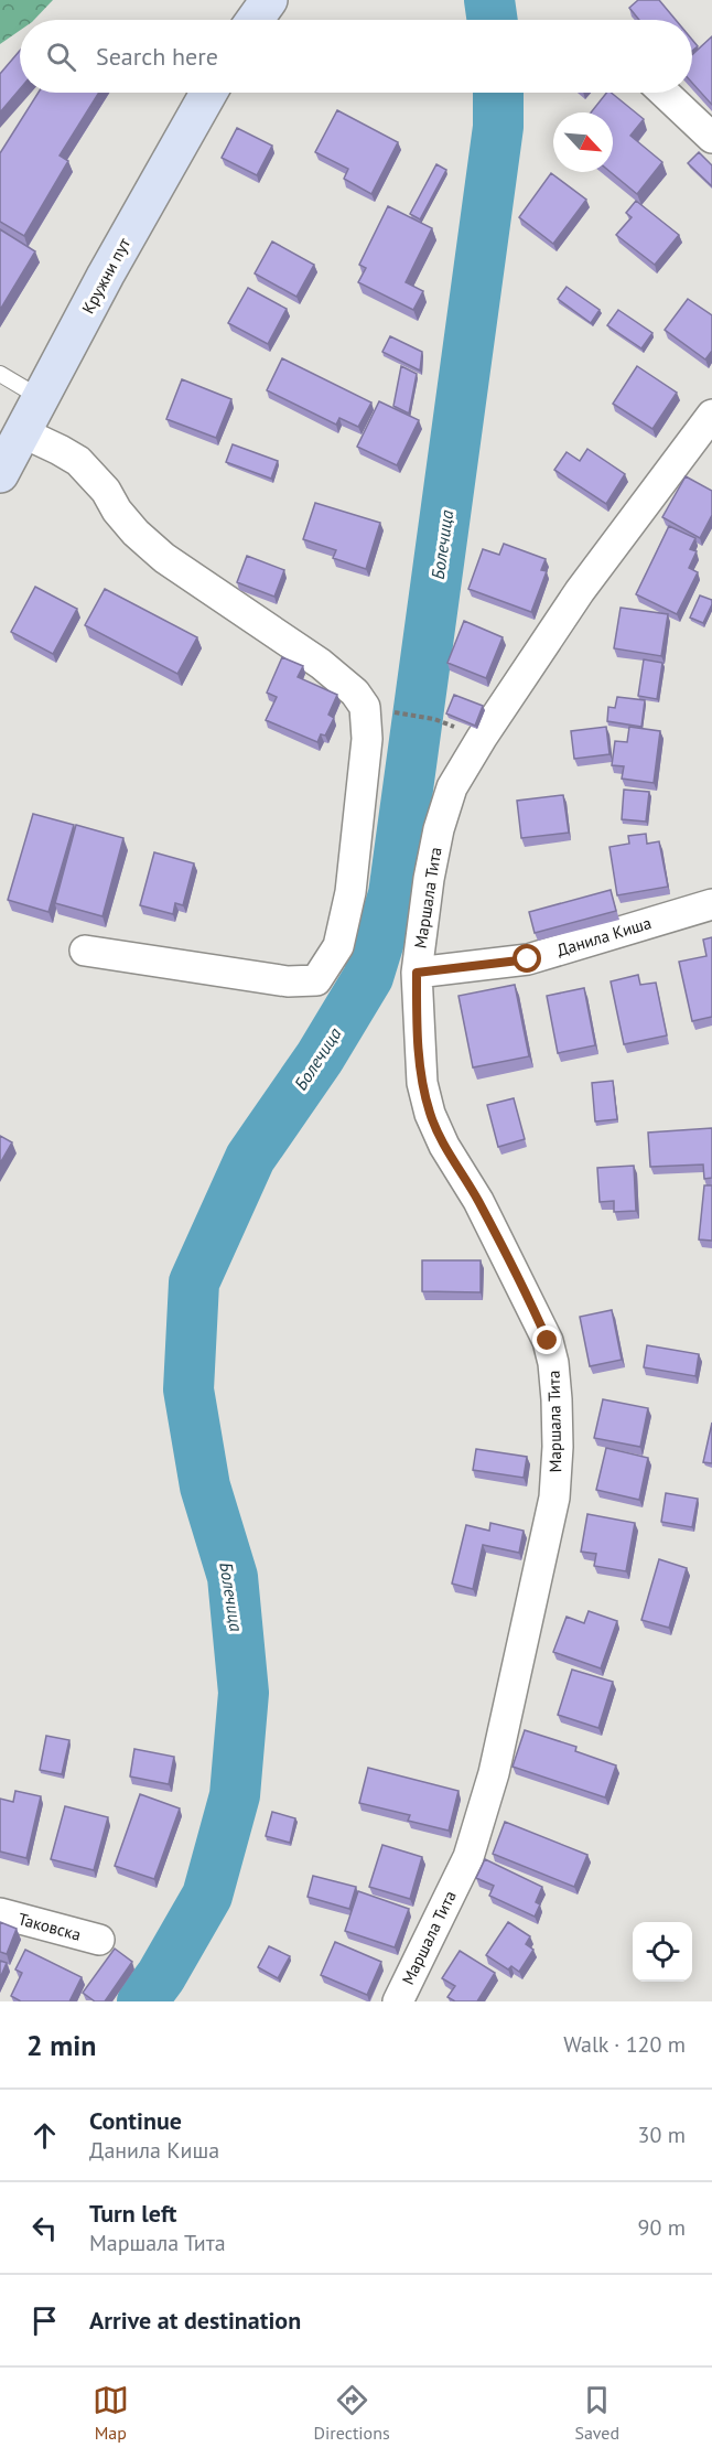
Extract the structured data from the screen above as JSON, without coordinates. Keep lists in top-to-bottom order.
{
  "streets": {
    "main road": ["Кружни пут"],
    "street": ["Маршала Тита", "Данила Киша", "Таковска"]
  },
  "crossings": [
    ["Маршала Тита", "Данила Киша"]
  ],
  "water": ["Болечица"],
  "north": "bottom right",
  "page": {
    "search": "Search here",
    "heading": ["2 min", "Walk · 120 m"],
    "list": [
      ["Continue", "Данила Киша", "30 m"],
      ["Turn left", "Маршала Тита", "90 m"],
      "Arrive at destination"
    ],
    "nav": ["Map", "Directions", "Saved"]
  }
}
